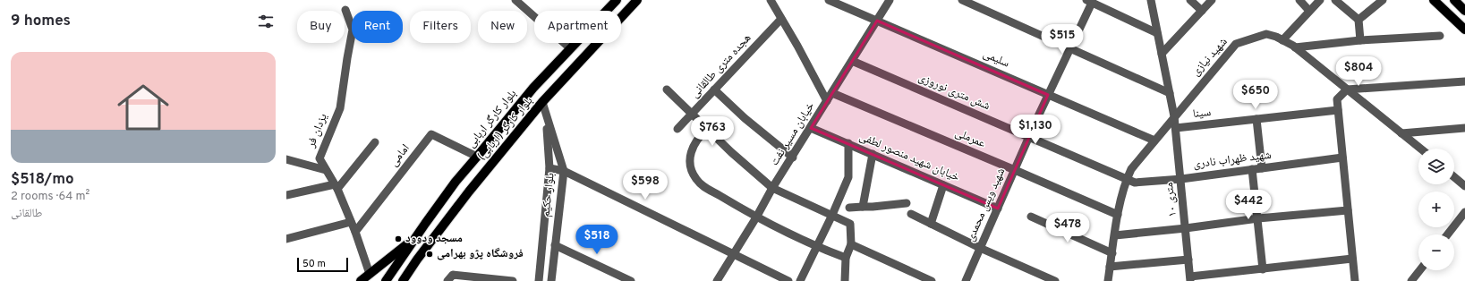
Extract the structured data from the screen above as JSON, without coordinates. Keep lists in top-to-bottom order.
{
  "streets": {
    "main road": ["بلوار کارگر اربابی", "بلوار کارگر (اربابی)"],
    "street": [
      "شهید نیازی",
      "سلیمی",
      "هجده متری طالقانی",
      "شش متری نوروزی",
      "سینا",
      "یزدان فر",
      "خیابان مسیر نفت",
      "عمرملی",
      "امامی",
      "خیابان شهید منصور لطفی",
      "شهید ظهراب نادری",
      "بلوار حکیم",
      "۱۰ متری",
      "شهید ویس محمدی"
    ]
  },
  "crossings": [
    ["شهید نیازی", "سلیمی"],
    ["شهید نیازی", "شش متری نوروزی"],
    ["شهید نیازی", "عمرملی"],
    ["شهید نیازی", "شهید ظهراب نادری"],
    ["شهید نیازی", "۱۰ متری"],
    ["سلیمی", "خیابان مسیر نفت"],
    ["سلیمی", "شهید ویس محمدی"],
    ["شش متری نوروزی", "خیابان مسیر نفت"],
    ["شش متری نوروزی", "شهید ظهراب نادری"],
    ["شش متری نوروزی", "شهید ویس محمدی"],
    ["سینا", "۱۰ متری"],
    ["بلوار کارگر اربابی", "امامی"],
    ["بلوار کارگر (اربابی)", "بلوار حکیم"],
    ["یزدان فر", "امامی"],
    ["خیابان مسیر نفت", "عمرملی"],
    ["خیابان مسیر نفت", "خیابان شهید منصور لطفی"],
    ["عمرملی", "شهید ویس محمدی"],
    ["خیابان شهید منصور لطفی", "شهید ویس محمدی"],
    ["شهید ظهراب نادری", "۱۰ متری"]
  ],
  "places": ["مسجد ودوود", "فروشگاه پژو بهرامی"],
  "scale_bar": "50 m",
  "page": {
    "heading": "9 homes",
    "chip": [
      "Buy",
      "Rent",
      "Filters",
      "New",
      "Apartment"
    ],
    "price": [
      "$515",
      "$804",
      "$650",
      "$1,130",
      "$763",
      "$598",
      "$442",
      "$478",
      "$518"
    ],
    "list": [
      {
        "name": "$518/mo",
        "note": "2 rooms · 64 m² · طالقانی"
      }
    ],
    "map_buttons": ["+", "−"],
    "scale": "50 m"
  }
}
